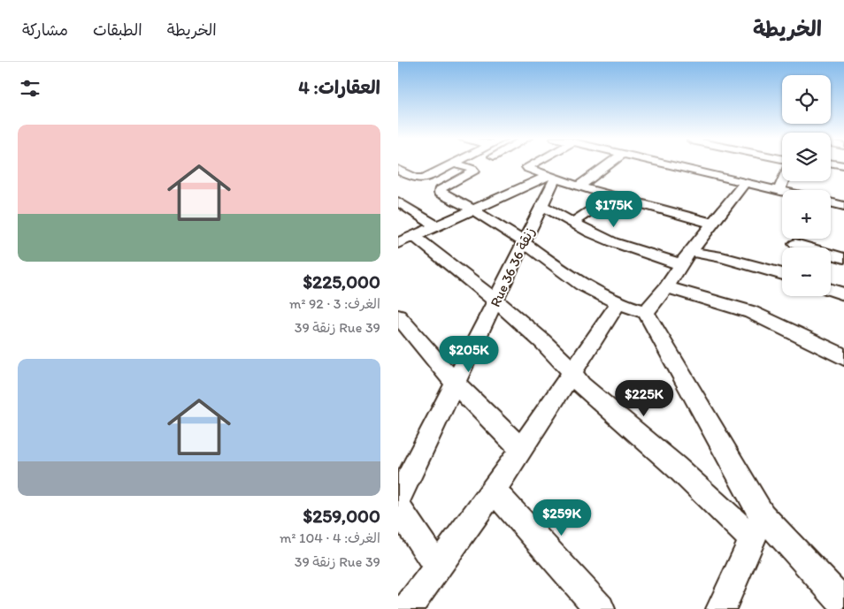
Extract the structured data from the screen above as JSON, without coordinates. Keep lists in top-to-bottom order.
{
  "streets": {
    "street": ["Rue 36 زنقة 36"]
  },
  "page": {
    "header": "الخريطة",
    "nav": ["الخريطة", "الطبقات", "مشاركة"],
    "heading": "العقارات: 4",
    "map_buttons": ["+", "−"],
    "list": [
      {
        "name": "$225,000",
        "note": "الغرف: 3 · 92 m² · Rue 39 زنقة 39"
      },
      {
        "name": "$259,000",
        "note": "الغرف: 4 · 104 m² · Rue 39 زنقة 39"
      }
    ],
    "price": [
      "$175K",
      "$205K",
      "$225K",
      "$259K"
    ]
  }
}
